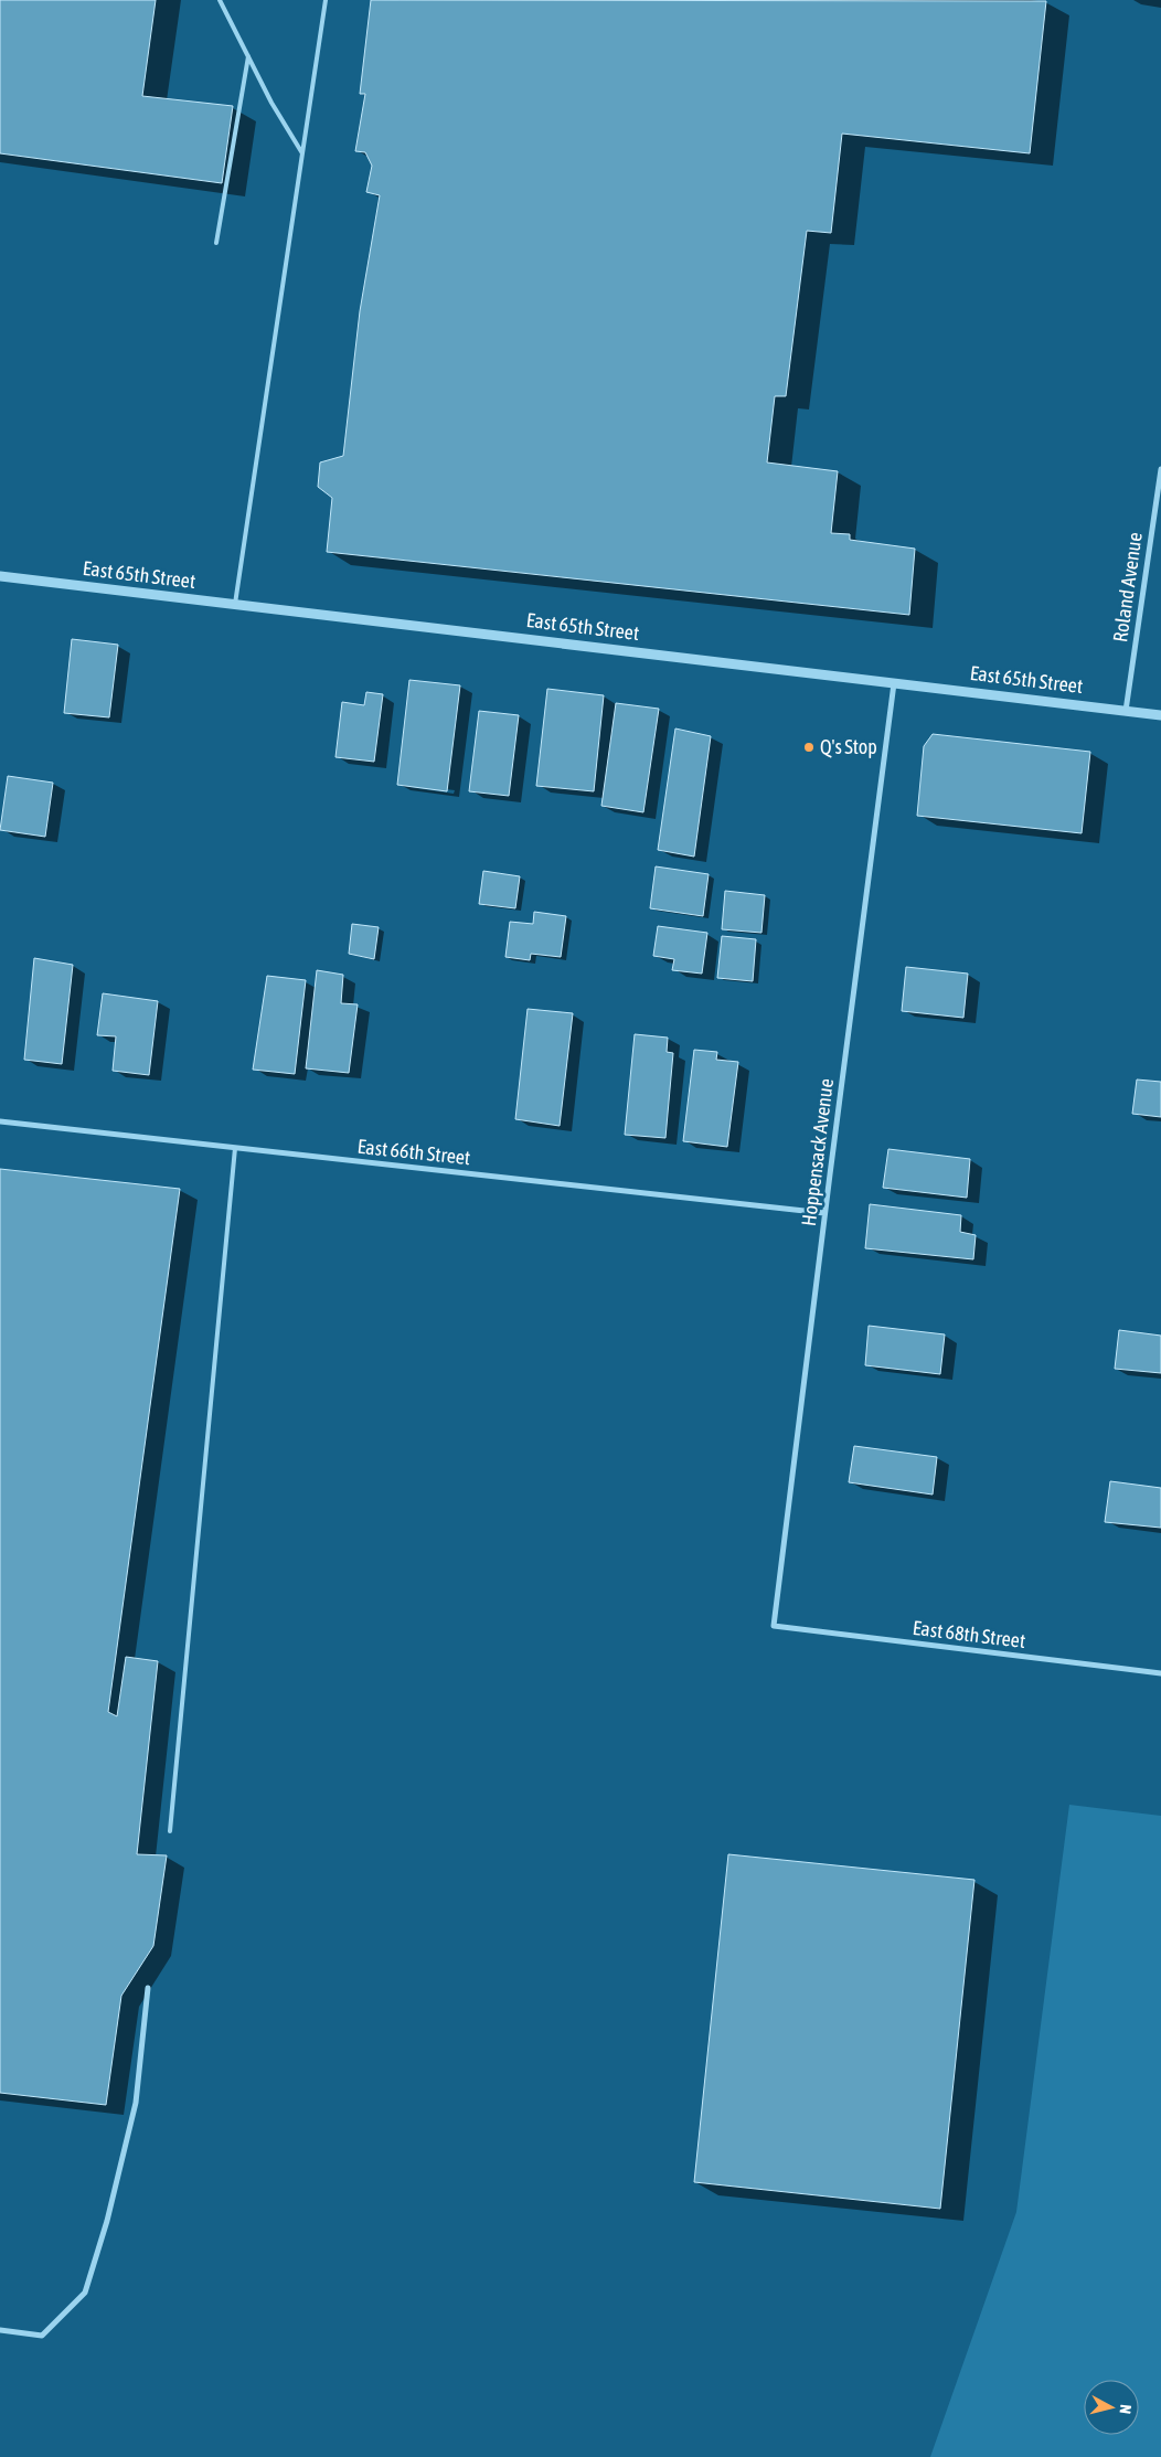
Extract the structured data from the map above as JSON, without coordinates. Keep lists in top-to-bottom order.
{
  "streets": {
    "street": [
      "East 65th Street",
      "Roland Avenue",
      "East 66th Street",
      "Hoppensack Avenue",
      "East 68th Street"
    ]
  },
  "crossings": [
    ["East 65th Street", "Roland Avenue"],
    ["East 65th Street", "Hoppensack Avenue"],
    ["East 66th Street", "Hoppensack Avenue"],
    ["Hoppensack Avenue", "East 68th Street"]
  ],
  "places": ["Q's Stop"],
  "north": "right"
}
